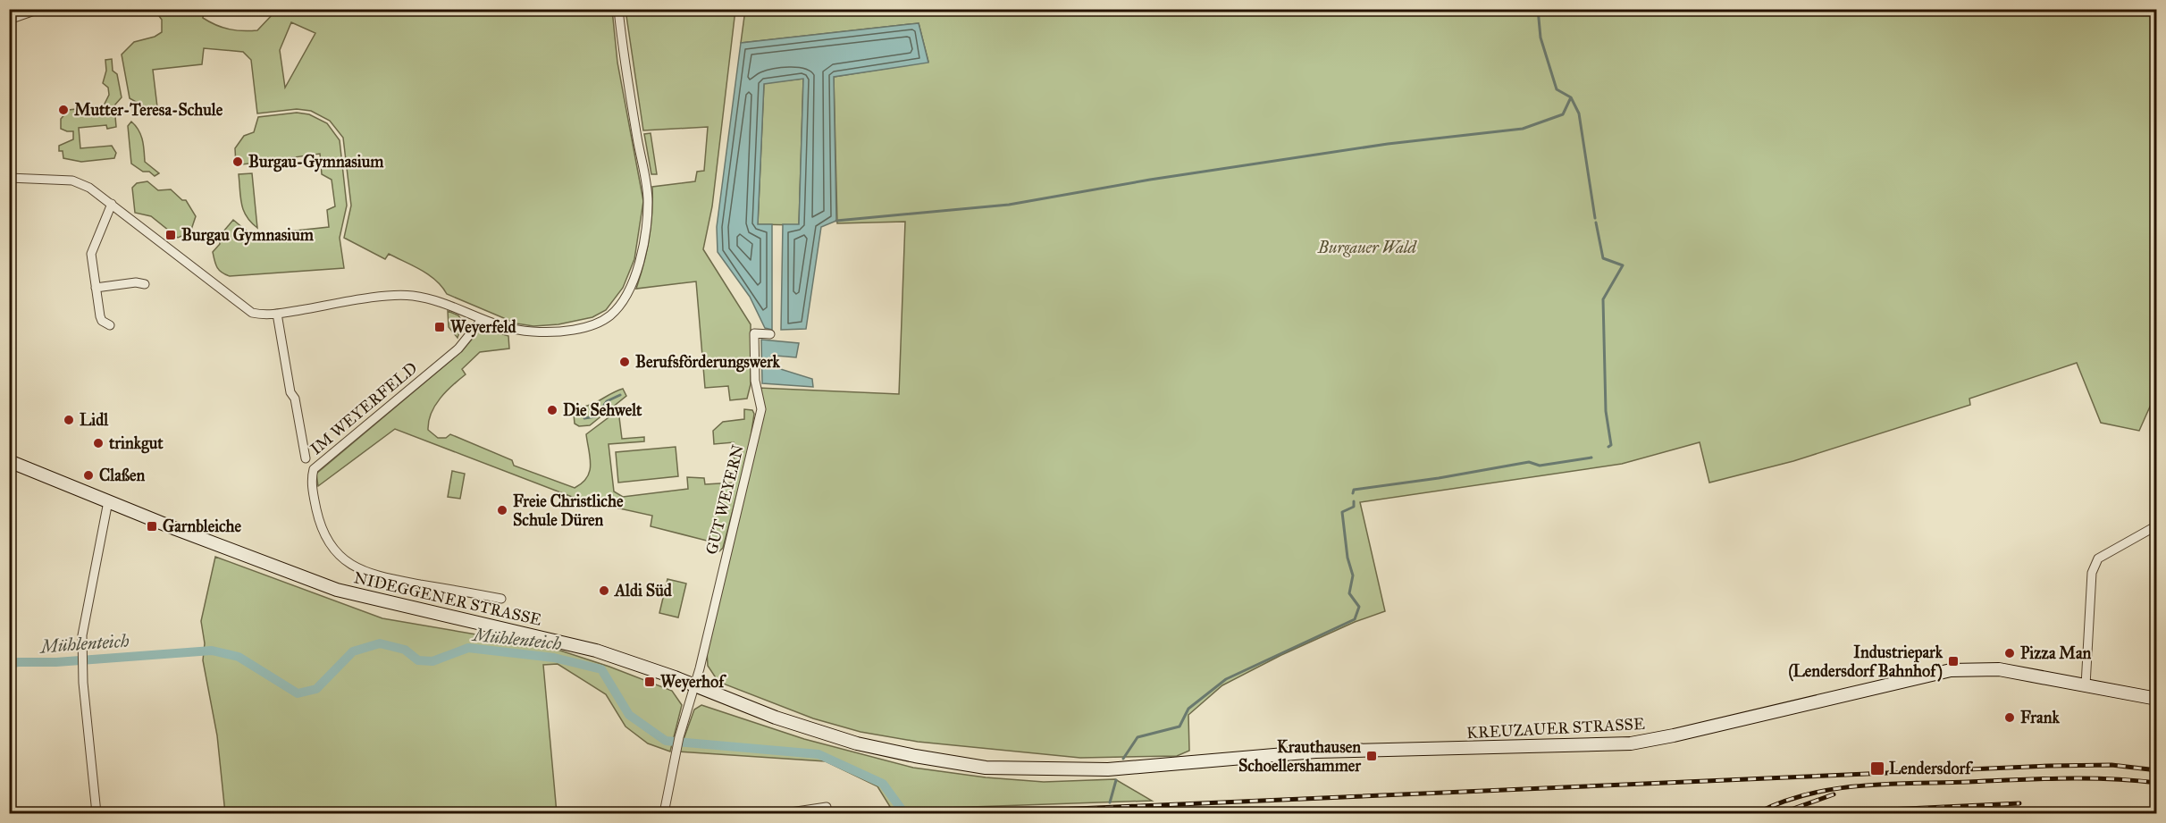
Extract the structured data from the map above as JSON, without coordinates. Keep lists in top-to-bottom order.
{
  "streets": {
    "main road": ["NIDEGGENER STRASSE", "KREUZAUER STRASSE"],
    "street": ["IM WEYERFELD", "GUT WEYERN"]
  },
  "crossings": [
    ["GUT WEYERN", "NIDEGGENER STRASSE"],
    ["NIDEGGENER STRASSE", "KREUZAUER STRASSE"]
  ],
  "water": ["Mühlenteich"],
  "parks": ["Burgauer Wald"],
  "places": {
    "other": [
      "Mutter-Teresa-Schule",
      "Burgau-Gymnasium",
      "Berufsförderungswerk",
      "Die Sehwelt",
      "Lidl",
      "trinkgut",
      "Claßen",
      "Freie Christliche Schule Düren",
      "Aldi Süd",
      "Pizza Man",
      "Frank"
    ],
    "transit": [
      "Burgau Gymnasium",
      "Weyerfeld",
      "Garnbleiche",
      "Industriepark (Lendersdorf Bahnhof)",
      "Weyerhof",
      "Krauthausen Schoellershammer",
      "Lendersdorf"
    ]
  }
}
